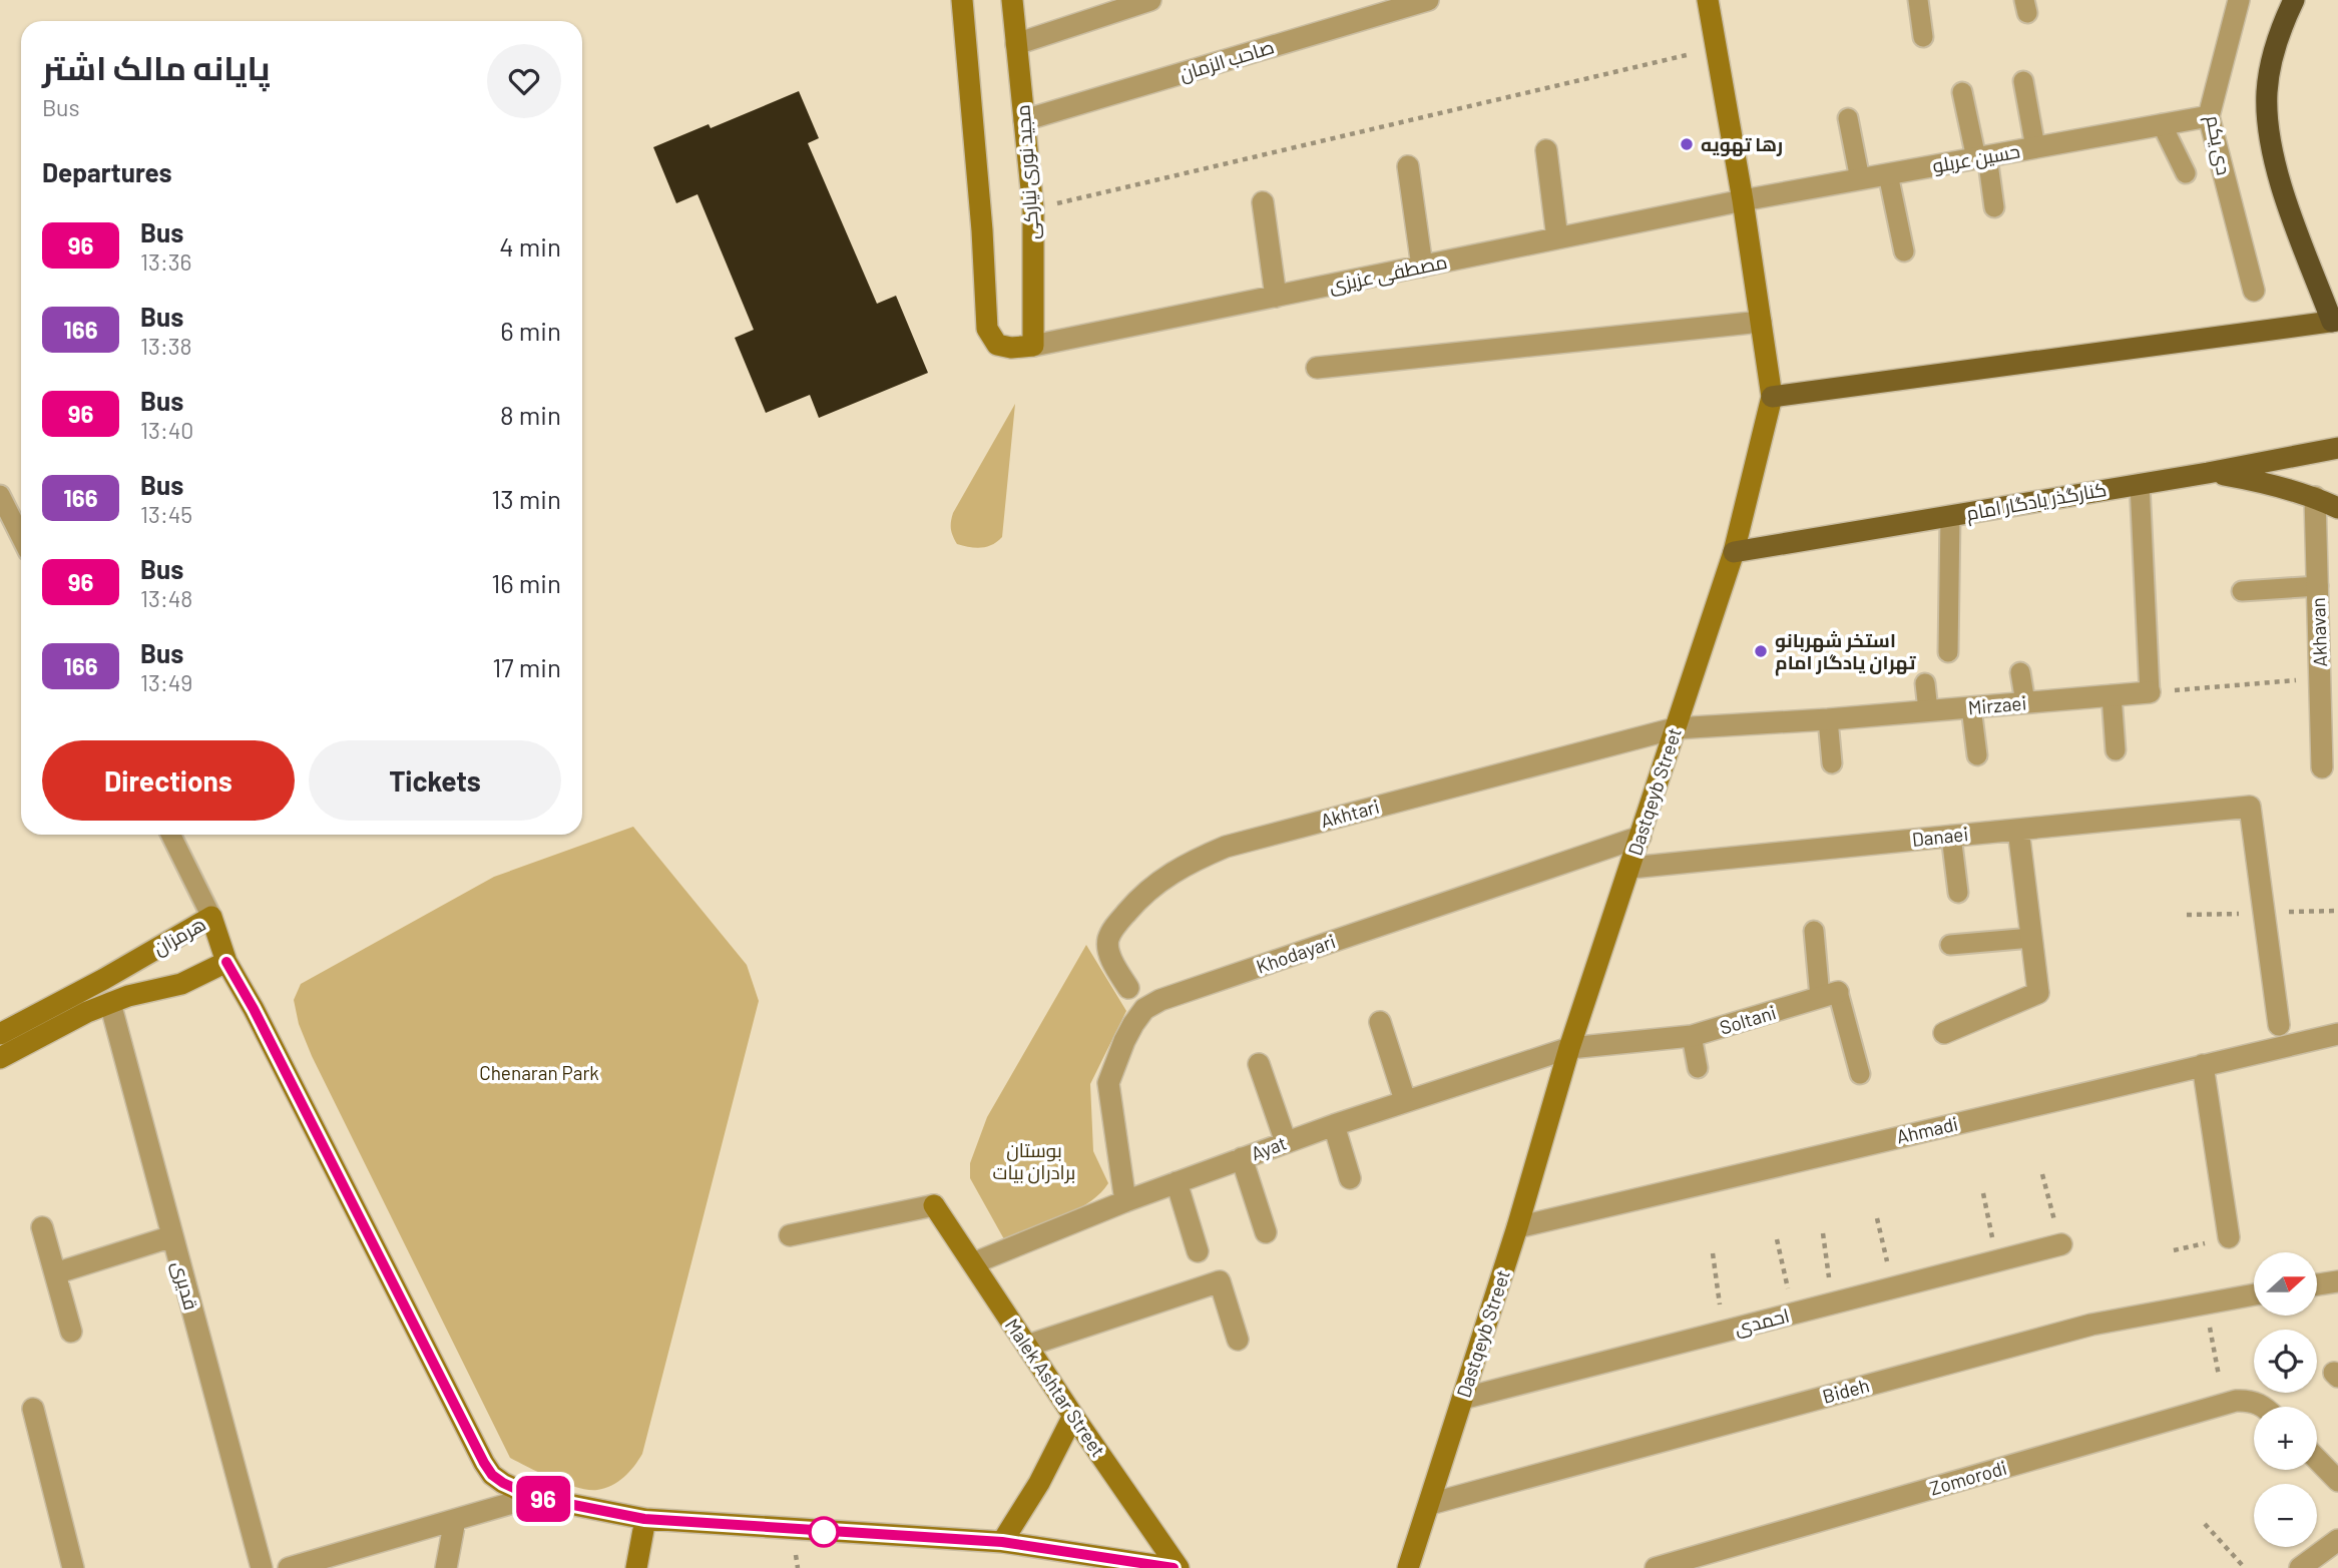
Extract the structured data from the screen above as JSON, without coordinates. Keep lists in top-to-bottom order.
{
  "streets": {
    "main road": ["کنارگذر یادگار امام"],
    "street": [
      "صاحب الزمان",
      "دی یکم",
      "حسین عربلو",
      "مجید نوری نیارکی",
      "مصطفی عزیزی",
      "Akhavan",
      "Mirzaei",
      "Dastqeyb Street",
      "Akhtari",
      "Danaei",
      "هرمزان",
      "Khodayari",
      "Soltani",
      "Ahmadi",
      "Ayat",
      "قدیری",
      "احمدی",
      "Malek Ashtar Street",
      "Bideh",
      "Zomorodi"
    ]
  },
  "crossings": [
    ["صاحب الزمان", "مجید نوری نیارکی"],
    ["دی یکم", "حسین عربلو"],
    ["حسین عربلو", "مصطفی عزیزی"],
    ["حسین عربلو", "Dastqeyb Street"],
    ["مجید نوری نیارکی", "مصطفی عزیزی"],
    ["مصطفی عزیزی", "Dastqeyb Street"],
    ["کنارگذر یادگار امام", "Dastqeyb Street"],
    ["Mirzaei", "Dastqeyb Street"],
    ["Mirzaei", "Akhtari"],
    ["Dastqeyb Street", "Akhtari"],
    ["Dastqeyb Street", "Danaei"],
    ["Dastqeyb Street", "Khodayari"],
    ["Dastqeyb Street", "Soltani"],
    ["Dastqeyb Street", "Ahmadi"],
    ["Dastqeyb Street", "Ayat"],
    ["Dastqeyb Street", "احمدی"],
    ["Dastqeyb Street", "Bideh"],
    ["هرمزان", "قدیری"],
    ["Khodayari", "Ayat"],
    ["Soltani", "Ayat"],
    ["Ayat", "Malek Ashtar Street"]
  ],
  "parks": ["Chenaran Park", "بوستان برادران بیات"],
  "places": ["رها تهویه", "استخر شهربانو تهران یادگار امام"],
  "lines": ["bus line 96"],
  "north": "right",
  "page": {
    "on_map": "96",
    "heading": [
      ["پایانه مالک اشتر", "Bus"],
      "Departures"
    ],
    "list": [
      {
        "mark": "96",
        "name": "Bus",
        "note": "13:36",
        "value": "4 min"
      },
      {
        "mark": "166",
        "name": "Bus",
        "note": "13:38",
        "value": "6 min"
      },
      {
        "mark": "96",
        "name": "Bus",
        "note": "13:40",
        "value": "8 min"
      },
      {
        "mark": "166",
        "name": "Bus",
        "note": "13:45",
        "value": "13 min"
      },
      {
        "mark": "96",
        "name": "Bus",
        "note": "13:48",
        "value": "16 min"
      },
      {
        "mark": "166",
        "name": "Bus",
        "note": "13:49",
        "value": "17 min"
      }
    ],
    "buttons": ["Directions", "Tickets"],
    "map_buttons": ["+", "−"]
  }
}
